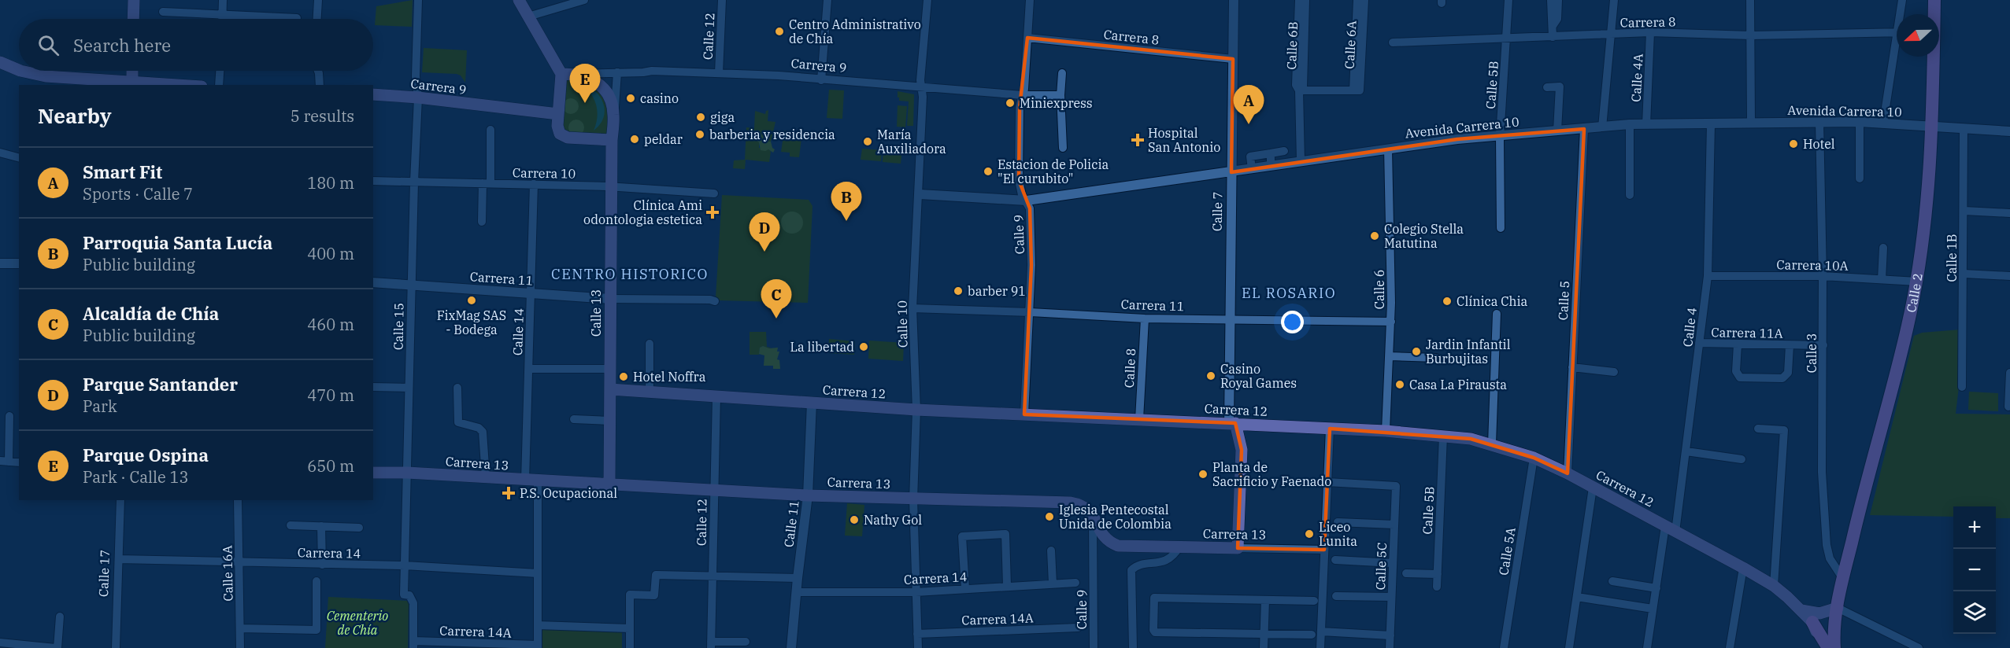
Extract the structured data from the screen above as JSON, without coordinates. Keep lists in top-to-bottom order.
{
  "streets": {
    "main road": [
      "Carrera 9",
      "Calle 7",
      "Calle 2",
      "Calle 13",
      "Carrera 12",
      "Carrera 13"
    ],
    "street": [
      "Carrera 8",
      "Calle 12",
      "Calle 6A",
      "Calle 6B",
      "Calle 4A",
      "Calle 5B",
      "Avenida Carrera 10",
      "Carrera 10",
      "Calle 9",
      "Calle 1B",
      "Carrera 10A",
      "Carrera 11",
      "Calle 6",
      "Calle 5",
      "Calle 10",
      "Calle 15",
      "Calle 4",
      "Calle 14",
      "Carrera 11A",
      "Calle 3",
      "Calle 8",
      "Calle 11",
      "Calle 5A",
      "Carrera 14",
      "Calle 5C",
      "Calle 17",
      "Calle 16A",
      "Carrera 14A"
    ]
  },
  "crossings": [
    ["Carrera 8", "Calle 4A"],
    ["Carrera 8", "Calle 5B"],
    ["Carrera 8", "Calle 7"],
    ["Carrera 8", "Calle 9"],
    ["Calle 12", "Carrera 9"],
    ["Calle 12", "Carrera 12"],
    ["Calle 12", "Carrera 13"],
    ["Calle 6B", "Avenida Carrera 10"],
    ["Carrera 9", "Calle 9"],
    ["Carrera 9", "Calle 13"],
    ["Carrera 9", "Calle 10"],
    ["Carrera 9", "Calle 15"],
    ["Calle 4A", "Avenida Carrera 10"],
    ["Calle 5B", "Avenida Carrera 10"],
    ["Calle 5B", "Carrera 12"],
    ["Avenida Carrera 10", "Calle 7"],
    ["Avenida Carrera 10", "Calle 9"],
    ["Avenida Carrera 10", "Calle 1B"],
    ["Avenida Carrera 10", "Calle 6"],
    ["Avenida Carrera 10", "Calle 2"],
    ["Avenida Carrera 10", "Calle 5"],
    ["Avenida Carrera 10", "Calle 10"],
    ["Avenida Carrera 10", "Calle 4"],
    ["Avenida Carrera 10", "Calle 3"],
    ["Carrera 10", "Calle 13"],
    ["Carrera 10", "Calle 15"],
    ["Carrera 10", "Calle 14"],
    ["Calle 7", "Carrera 11"],
    ["Calle 7", "Carrera 12"],
    ["Calle 7", "Carrera 13"],
    ["Calle 9", "Carrera 11"],
    ["Calle 9", "Carrera 12"],
    ["Calle 9", "Carrera 13"],
    ["Carrera 10A", "Calle 2"],
    ["Carrera 10A", "Calle 4"],
    ["Carrera 10A", "Calle 3"],
    ["Carrera 11", "Calle 6"],
    ["Carrera 11", "Calle 13"],
    ["Carrera 11", "Calle 10"],
    ["Carrera 11", "Calle 15"],
    ["Carrera 11", "Calle 14"],
    ["Carrera 11", "Calle 8"],
    ["Calle 6", "Carrera 12"],
    ["Calle 2", "Calle 3"],
    ["Calle 5", "Carrera 12"],
    ["Calle 13", "Carrera 12"],
    ["Calle 13", "Carrera 13"],
    ["Calle 10", "Carrera 12"],
    ["Calle 10", "Carrera 13"],
    ["Calle 10", "Carrera 14"],
    ["Calle 10", "Carrera 14A"],
    ["Calle 15", "Carrera 13"],
    ["Calle 15", "Carrera 14"],
    ["Calle 15", "Carrera 14A"],
    ["Calle 4", "Carrera 11A"],
    ["Calle 4", "Carrera 12"],
    ["Calle 14", "Carrera 13"],
    ["Carrera 11A", "Calle 3"],
    ["Calle 8", "Carrera 12"],
    ["Carrera 12", "Calle 11"],
    ["Carrera 12", "Calle 5A"],
    ["Carrera 13", "Calle 11"],
    ["Calle 11", "Carrera 14"],
    ["Carrera 14", "Calle 17"],
    ["Carrera 14", "Calle 16A"]
  ],
  "districts": ["CENTRO HISTORICO", "EL ROSARIO"],
  "parks": ["Cementerio de Chía"],
  "places": {
    "other": [
      "Centro Administrativo de Chía",
      "casino",
      "Miniexpress",
      "giga",
      "barberia y residencia",
      "peldar",
      "María Auxiliadora",
      "Hotel",
      "Estacion de Policia \"El curubito\"",
      "Colegio Stella Matutina",
      "barber 91",
      "FixMag SAS - Bodega",
      "Clínica Chia",
      "La libertad",
      "Jardin Infantil Burbujitas",
      "Casino Royal Games",
      "Hotel Noffra",
      "Casa La Pirausta",
      "Planta de Sacrificio y Faenado",
      "Iglesia Pentecostal Unida de Colombia",
      "Nathy Gol",
      "Liceo Lunita"
    ],
    "health": ["Hospital San Antonio", "Clínica Ami odontologia estetica", "P.S. Ocupacional"]
  },
  "north": "left",
  "page": {
    "search": "Search here",
    "pins": [
      "E",
      "A",
      "B",
      "D",
      "C"
    ],
    "heading": ["Nearby", "5 results"],
    "list": [
      {
        "mark": "A",
        "name": "Smart Fit",
        "note": "Sports · Calle 7",
        "value": "180 m"
      },
      {
        "mark": "B",
        "name": "Parroquia Santa Lucía",
        "note": "Public building",
        "value": "400 m"
      },
      {
        "mark": "C",
        "name": "Alcaldía de Chía",
        "note": "Public building",
        "value": "460 m"
      },
      {
        "mark": "D",
        "name": "Parque Santander",
        "note": "Park",
        "value": "470 m"
      },
      {
        "mark": "E",
        "name": "Parque Ospina",
        "note": "Park · Calle 13",
        "value": "650 m"
      }
    ],
    "map_buttons": ["+", "−"]
  }
}
